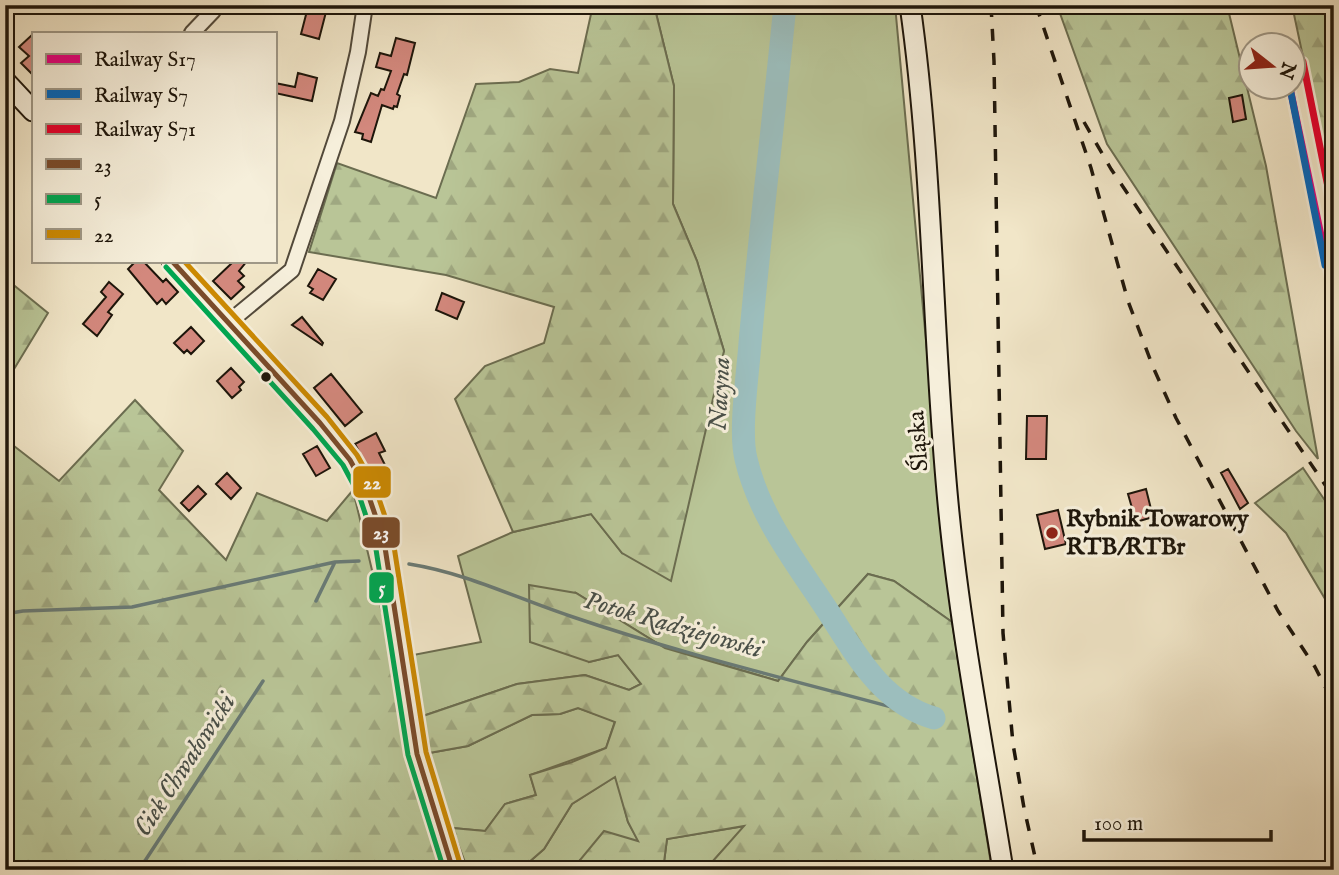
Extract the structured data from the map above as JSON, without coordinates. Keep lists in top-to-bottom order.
{
  "streets": {
    "street": ["Śląska"]
  },
  "water": ["Nacyna", "Potok Radziejowski", "Ciek Chwałowicki"],
  "places": ["Rybnik Towarowy RTB/RTBr"],
  "lines": [
    "rail line S71",
    "rail line S17",
    "rail line S7",
    "transit line 23",
    "transit line 22",
    "transit line 5"
  ],
  "legend": [
    "Railway S17",
    "Railway S7",
    "Railway S71",
    "23",
    "5",
    "22"
  ],
  "scale_bar": "100 m",
  "north": "right"
}
